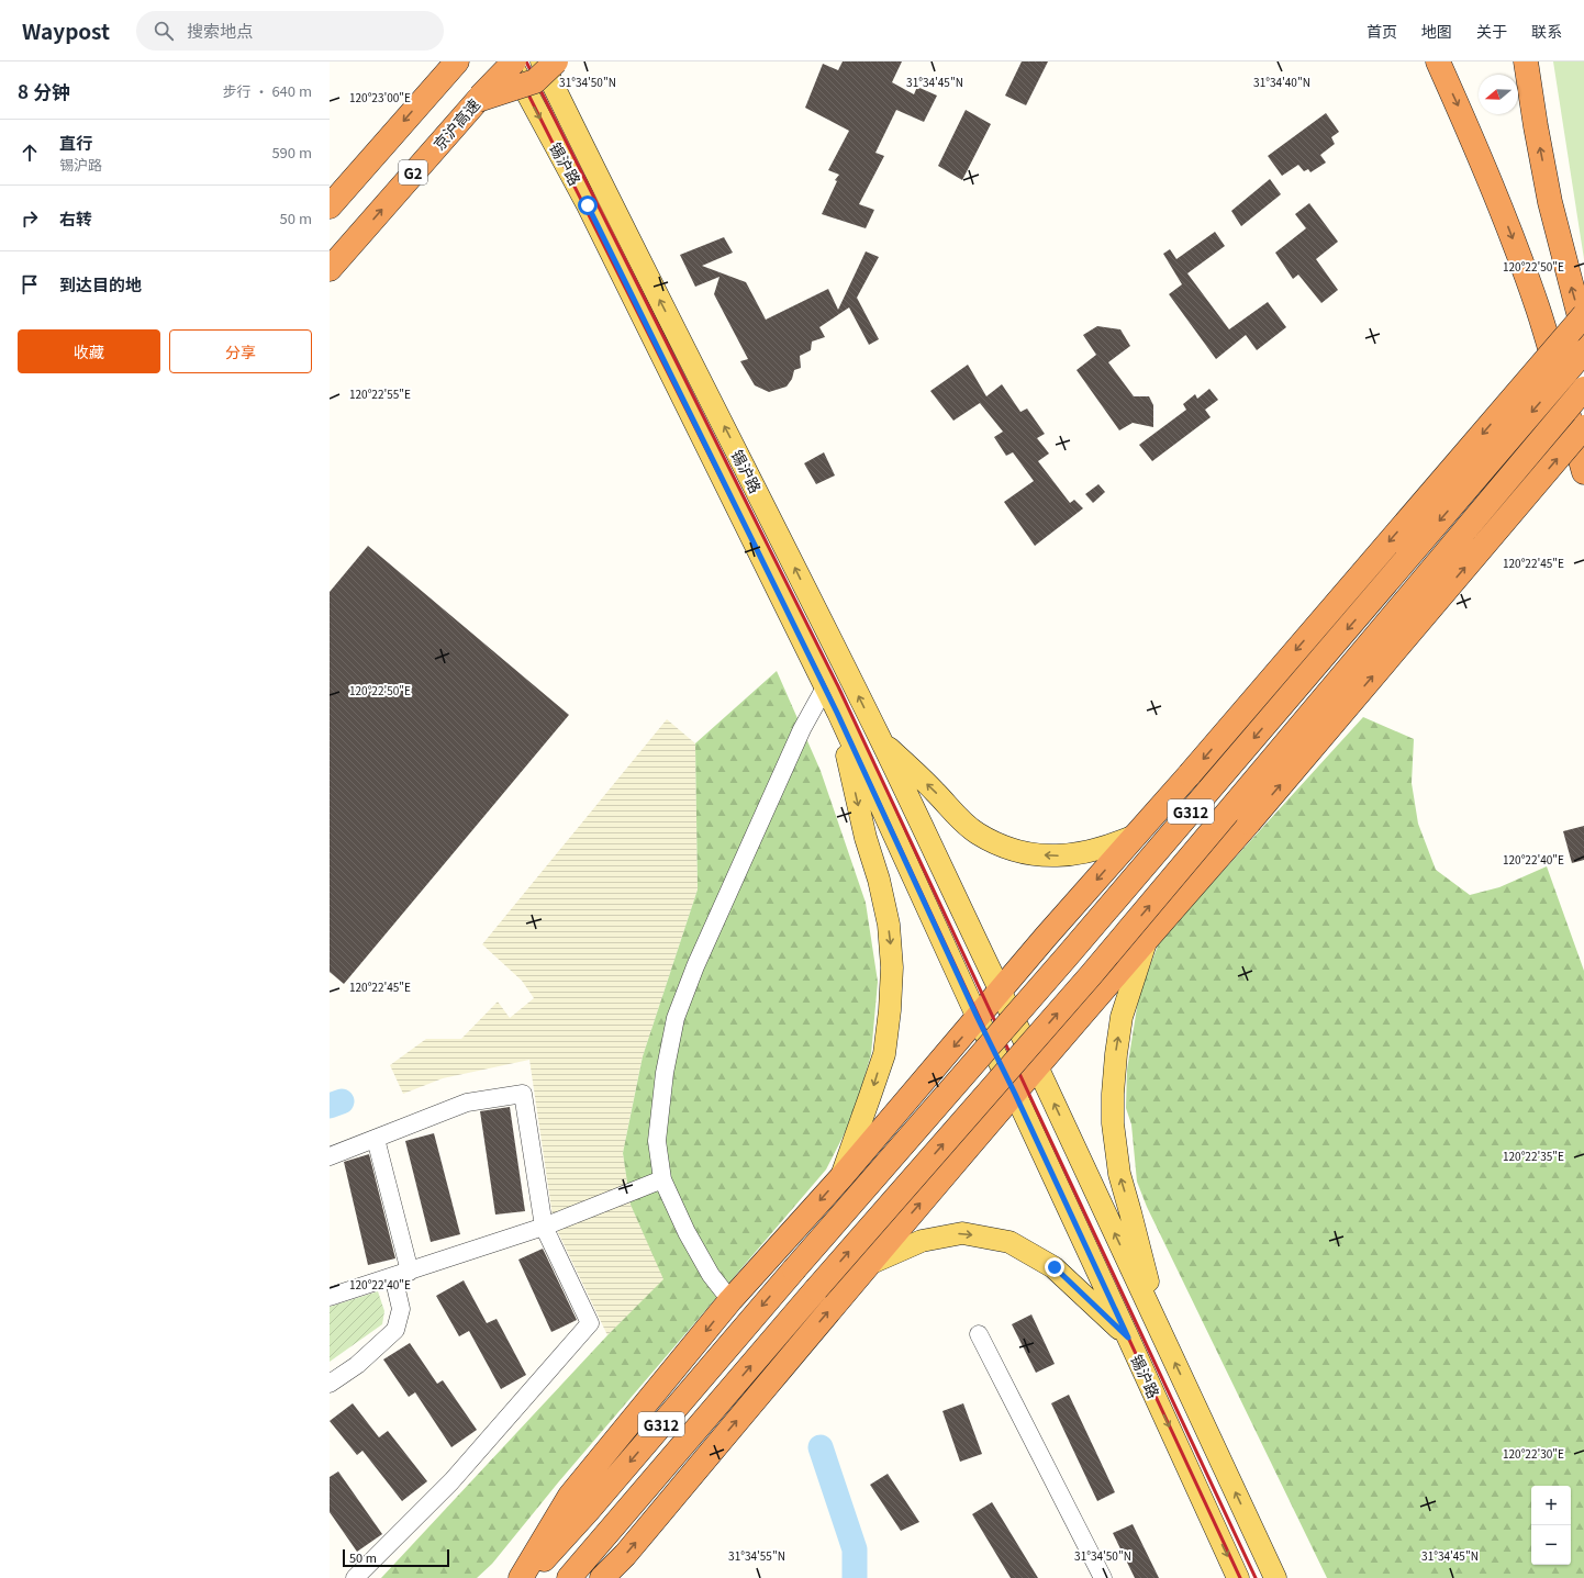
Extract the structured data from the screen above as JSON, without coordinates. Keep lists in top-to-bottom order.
{
  "streets": {
    "highway": ["京沪高速", "G2", "G312"],
    "main road": ["锡沪路"]
  },
  "scale_bar": "50 m",
  "north": "left",
  "page": {
    "header": "Waypost",
    "search": "搜索地点",
    "nav": [
      "首页",
      "地图",
      "关于",
      "联系"
    ],
    "heading": ["8 分钟", "步行 · 640 m"],
    "list": [
      ["直行", "锡沪路", "590 m"],
      ["右转", "50 m"],
      "到达目的地"
    ],
    "buttons": ["收藏", "分享"],
    "map_buttons": ["+", "−"],
    "scale": "50 m"
  },
  "coordinates": [
    "31°34'50\"N",
    "31°34'45\"N",
    "31°34'40\"N",
    "120°23'00\"E",
    "120°22'50\"E",
    "120°22'55\"E",
    "120°22'45\"E",
    "120°22'40\"E",
    "120°22'35\"E",
    "120°22'30\"E",
    "31°34'55\"N"
  ]
}
